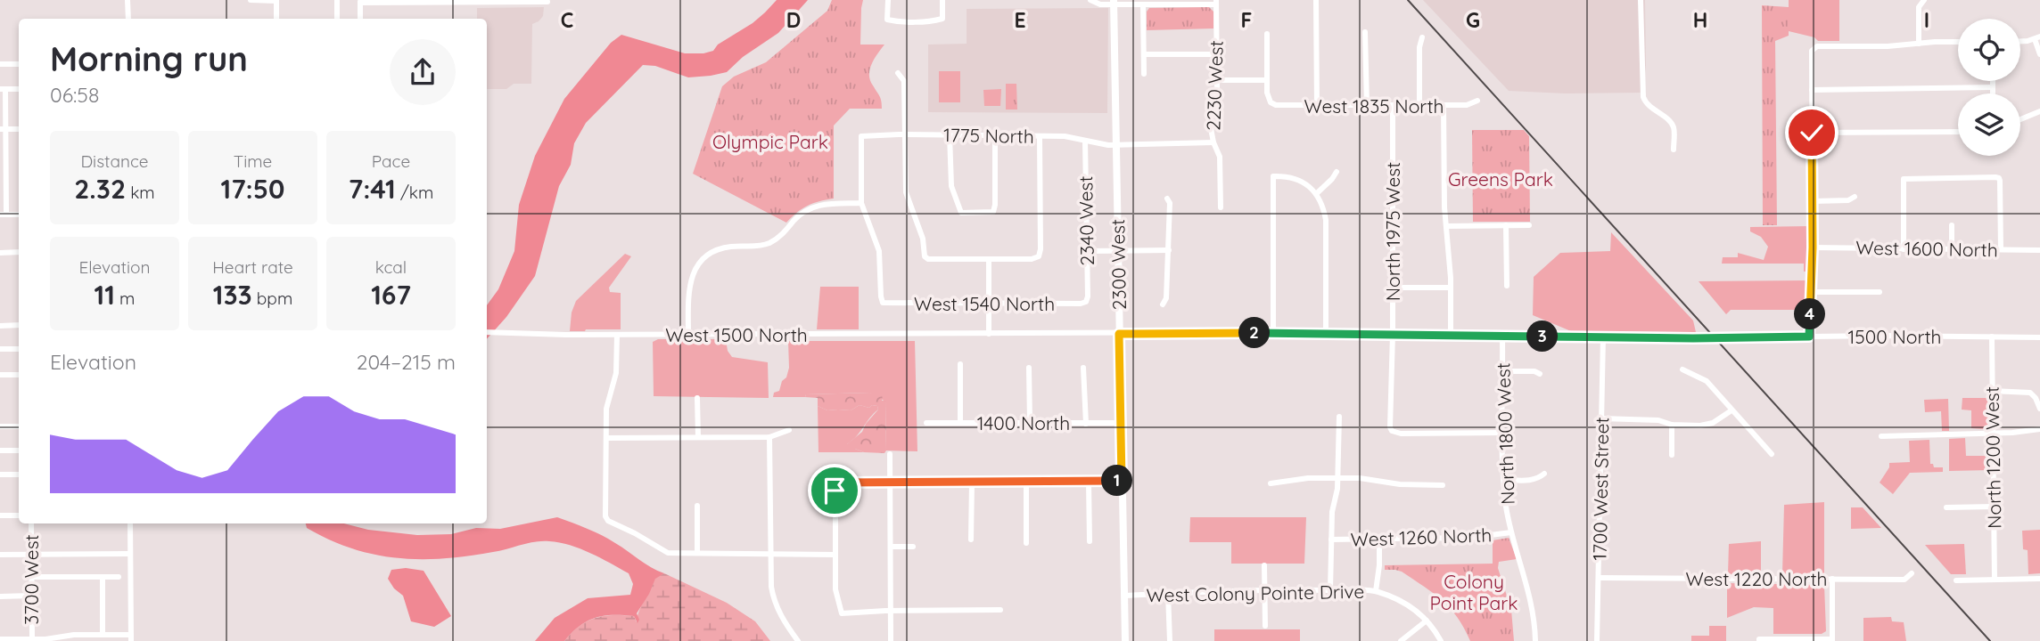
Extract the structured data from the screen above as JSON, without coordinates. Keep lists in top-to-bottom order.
{
  "streets": {
    "main road": ["2300 West"],
    "street": [
      "2230 West",
      "West 1835 North",
      "1775 North",
      "2340 West",
      "North 1975 West",
      "West 1600 North",
      "West 1540 North",
      "West 1500 North",
      "1500 North",
      "1400 North",
      "North 1800 West",
      "North 1200 West",
      "1700 West Street",
      "West 1260 North",
      "West 1220 North",
      "3700 West",
      "West Colony Pointe Drive"
    ]
  },
  "crossings": [
    ["2230 West", "1775 North"],
    ["West 1835 North", "North 1975 West"],
    ["1775 North", "2340 West"],
    ["1775 North", "2300 West"],
    ["1775 North", "West 1540 North"],
    ["2340 West", "West 1540 North"],
    ["North 1975 West", "1500 North"],
    ["North 1975 West", "North 1800 West"],
    ["2300 West", "1500 North"],
    ["2300 West", "1400 North"],
    ["2300 West", "West Colony Pointe Drive"],
    ["West 1500 North", "1500 North"],
    ["1500 North", "North 1800 West"],
    ["1500 North", "North 1200 West"],
    ["1500 North", "1700 West Street"],
    ["North 1800 West", "West 1260 North"],
    ["1700 West Street", "West 1220 North"]
  ],
  "parks": ["Olympic Park", "Greens Park", "Colony Point Park"],
  "page": {
    "heading": ["Morning run", "06:58"],
    "stats": [
      ["Distance", "2.32 km"],
      ["Time", "17:50"],
      ["Pace", "7:41 /km"],
      ["Elevation", "11 m"],
      ["Heart rate", "133 bpm"],
      ["kcal", "167"]
    ],
    "pins": [
      "4",
      "2",
      "3",
      "1"
    ],
    "chart": ["Elevation", "204–215 m"]
  },
  "grid": {
    "columns": [
      "C",
      "D",
      "E",
      "F",
      "G",
      "H",
      "I"
    ]
  }
}
